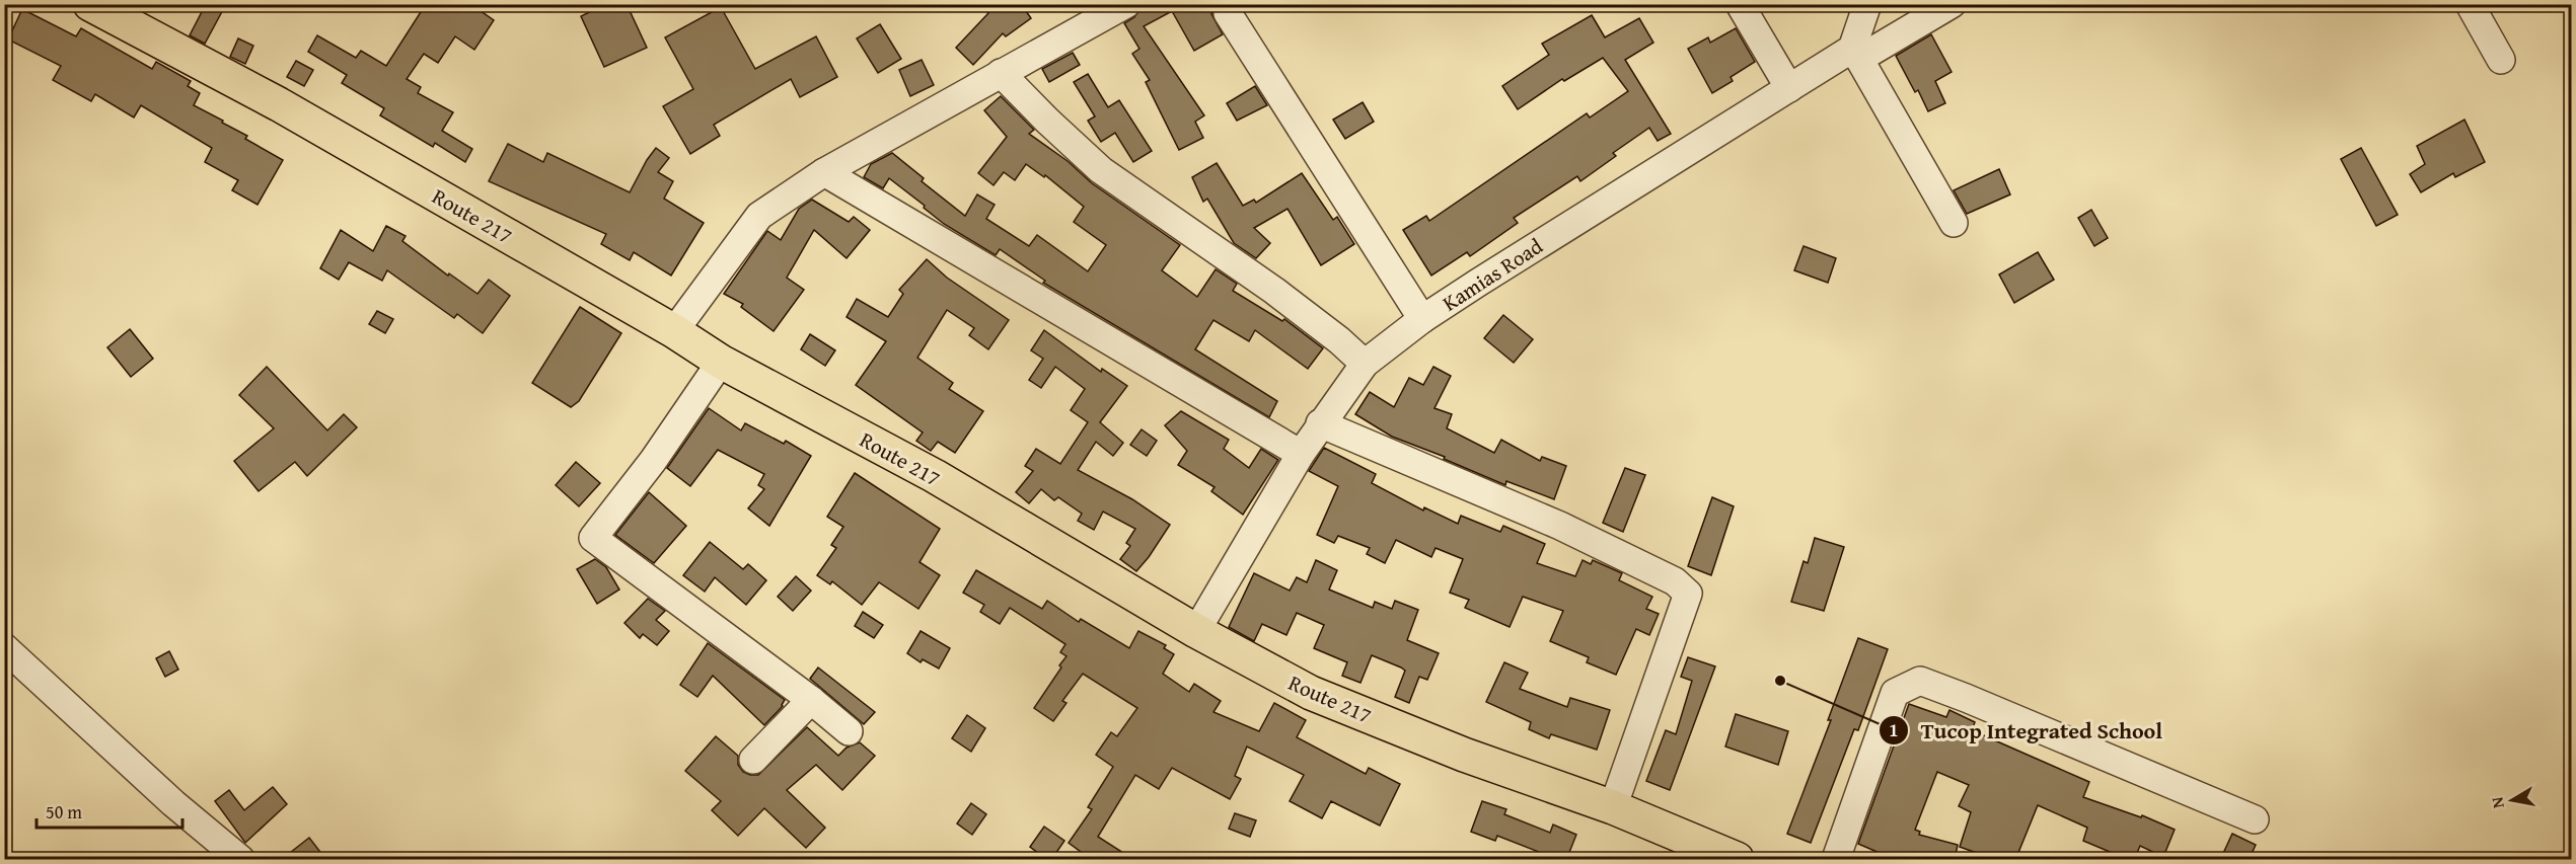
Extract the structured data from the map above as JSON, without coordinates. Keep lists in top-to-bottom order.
{
  "streets": {
    "main road": ["Route 217"],
    "street": ["Kamias Road"]
  },
  "crossings": [
    ["Route 217", "Kamias Road"]
  ],
  "places": ["Tucop Integrated School"],
  "scale_bar": "50 m",
  "north": "left"
}
